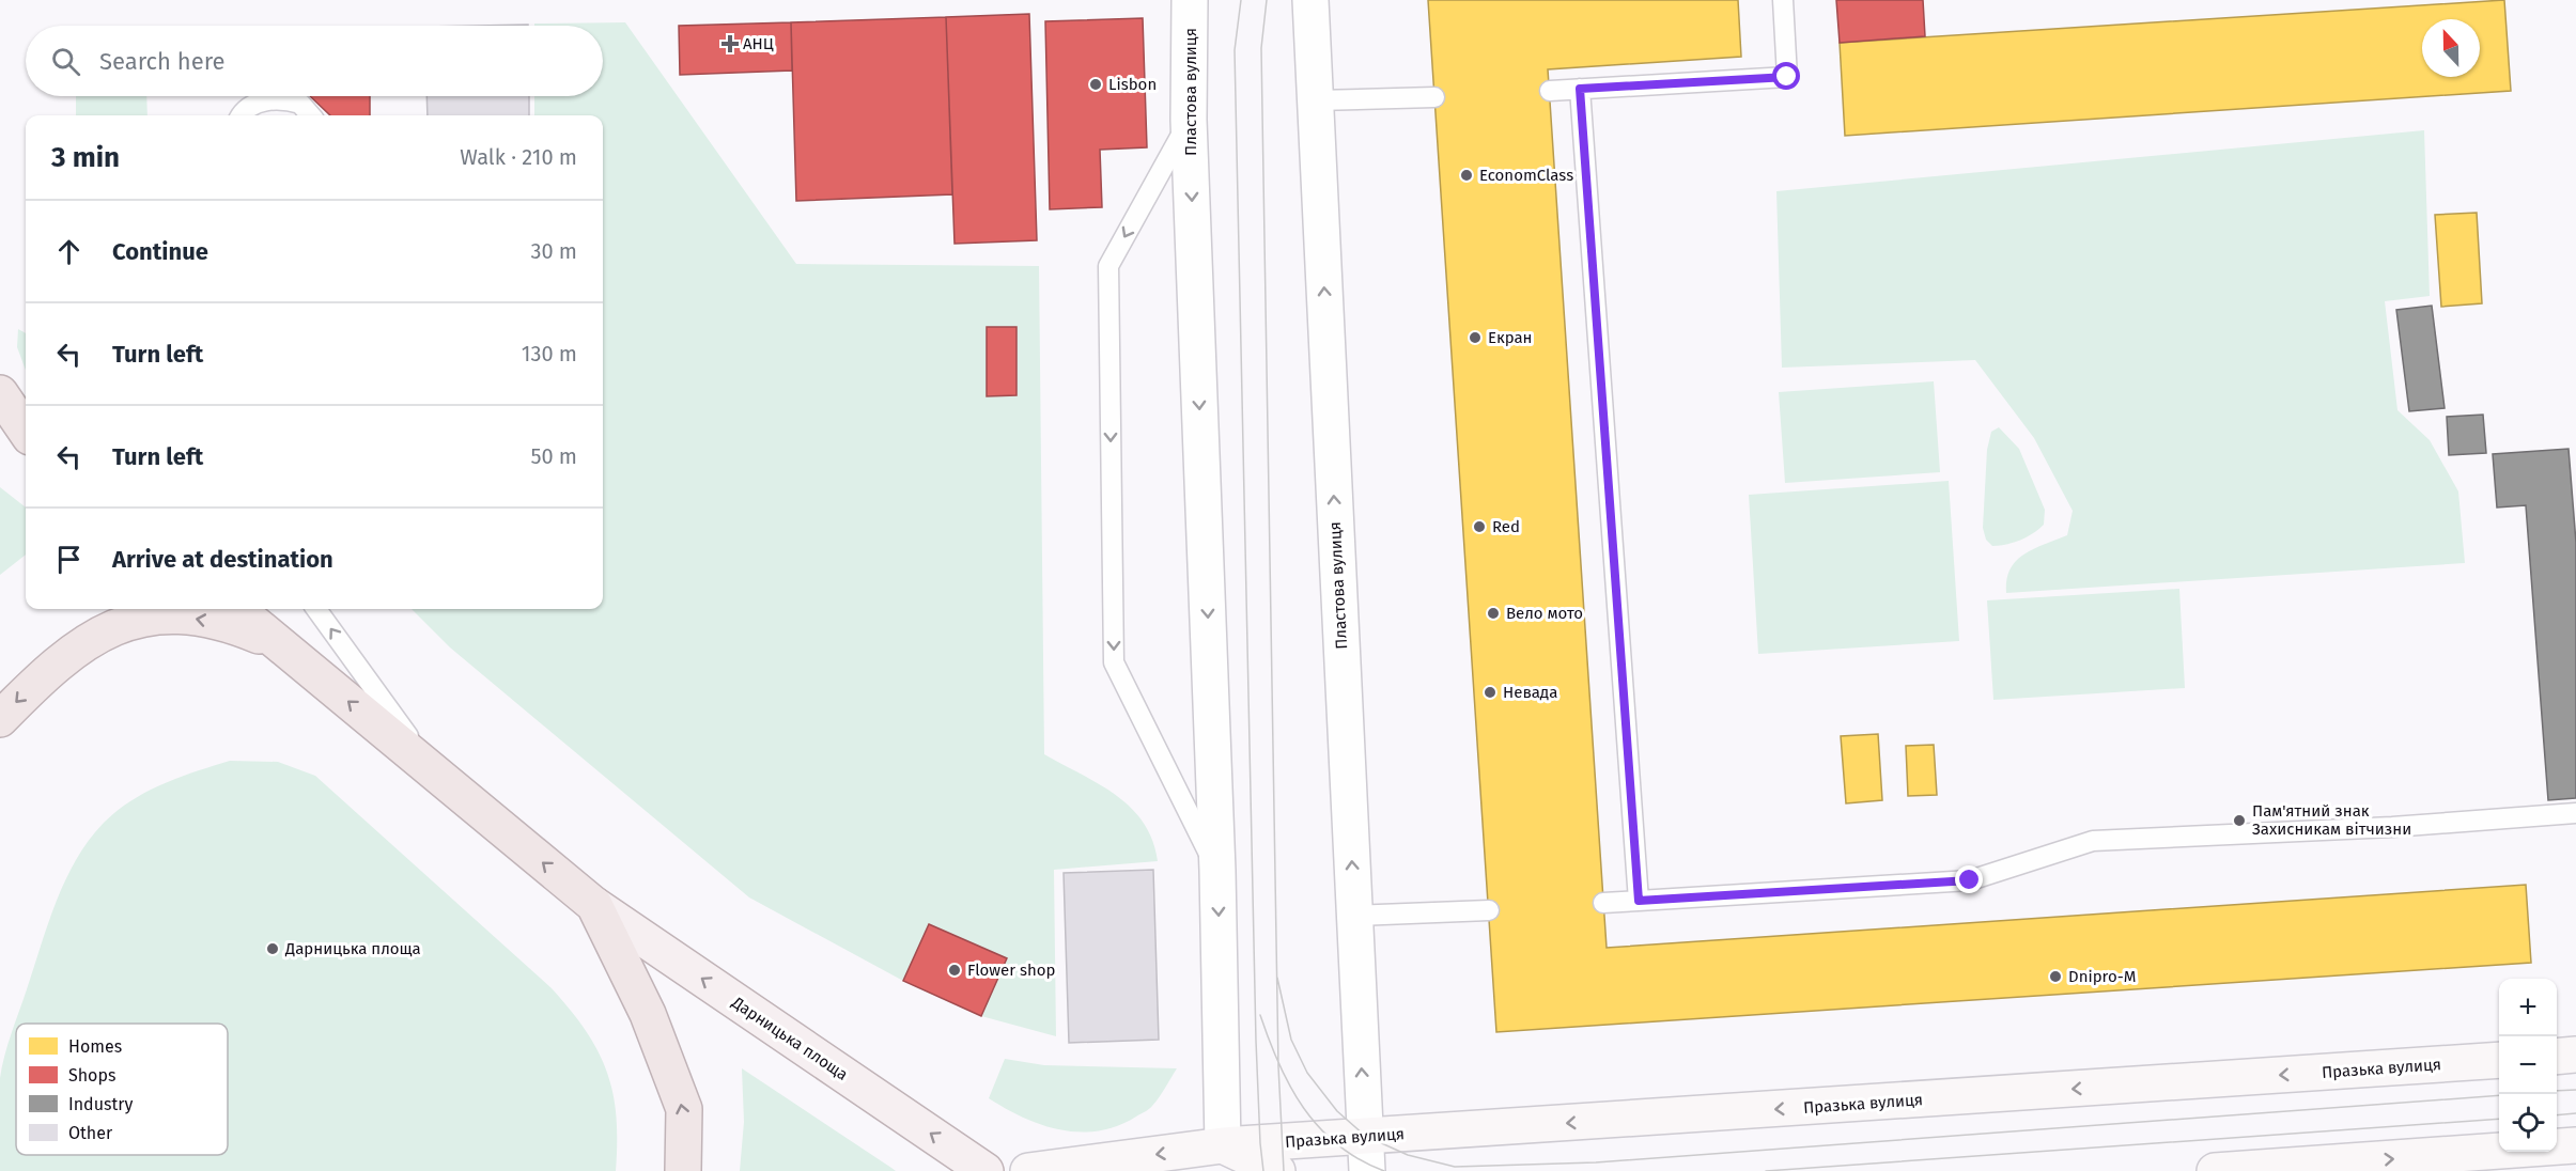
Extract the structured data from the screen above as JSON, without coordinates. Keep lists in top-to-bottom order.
{
  "streets": {
    "highway": ["Дарницька площа"],
    "street": ["Пластова вулиця", "Празька вулиця"]
  },
  "crossings": [
    ["Пластова вулиця", "Празька вулиця"]
  ],
  "one_way": ["Дарницька площа", "Празька вулиця"],
  "places": {
    "health": ["АНЦ"],
    "other": [
      "Lisbon",
      "EconomClass",
      "Екран",
      "Red",
      "Вело мото",
      "Невада",
      "Пам'ятний знак Захисникам вітчизни",
      "Дарницька площа",
      "Flower shop",
      "Dnipro-M"
    ]
  },
  "legend": [
    "Homes",
    "Shops",
    "Industry",
    "Other"
  ],
  "north": "top",
  "page": {
    "search": "Search here",
    "heading": ["3 min", "Walk · 210 m"],
    "list": [
      ["Continue", "30 m"],
      ["Turn left", "130 m"],
      ["Turn left", "50 m"],
      "Arrive at destination"
    ],
    "map_buttons": ["+", "−"]
  }
}
